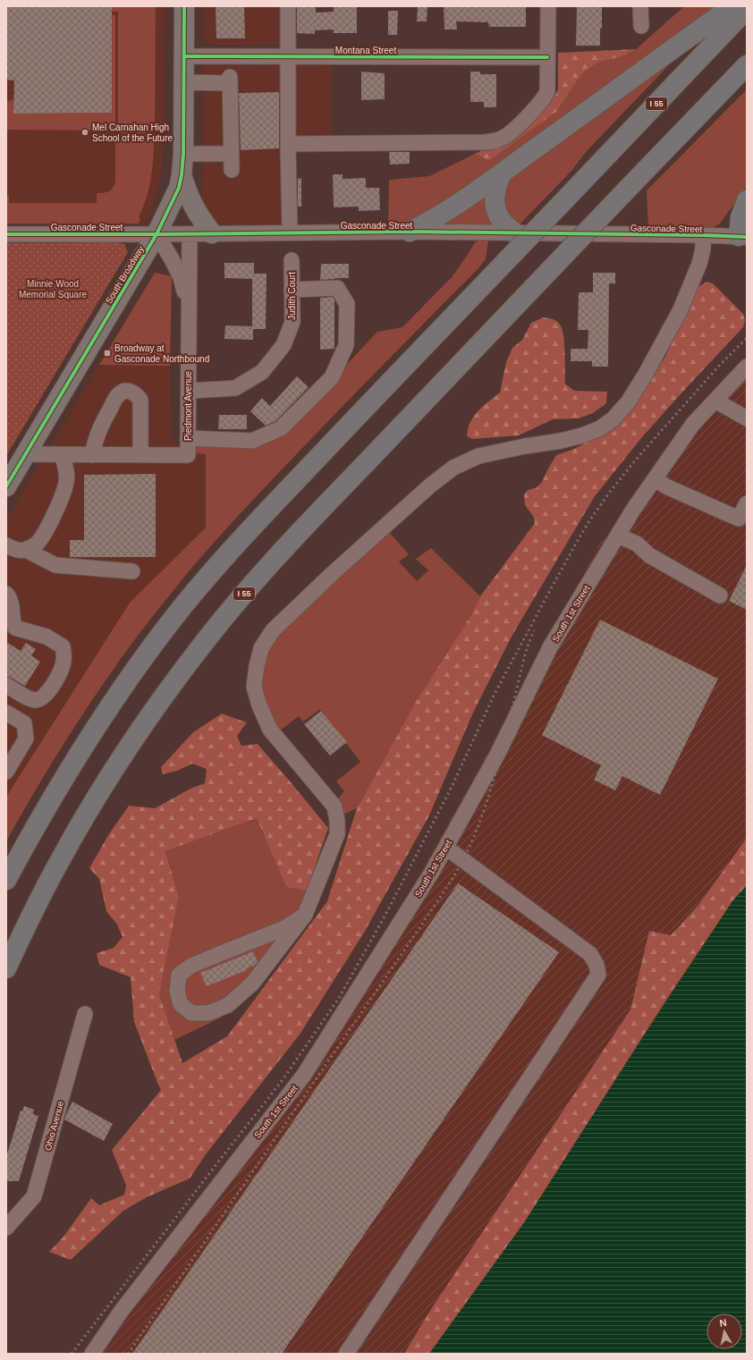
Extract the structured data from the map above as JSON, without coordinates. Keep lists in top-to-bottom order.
{
  "streets": {
    "highway": ["I 55"],
    "main road": ["South Broadway"],
    "street": [
      "Montana Street",
      "Gasconade Street",
      "Judith Court",
      "Piedmont Avenue",
      "South 1st Street",
      "Ohio Avenue"
    ]
  },
  "crossings": [
    ["Montana Street", "South Broadway"],
    ["Gasconade Street", "South Broadway"],
    ["Gasconade Street", "Piedmont Avenue"],
    ["South Broadway", "Piedmont Avenue"],
    ["Judith Court", "Piedmont Avenue"]
  ],
  "parks": ["Minnie Wood Memorial Square"],
  "places": {
    "other": ["Mel Carnahan High School of the Future"],
    "transit": ["Broadway at Gasconade Northbound"]
  },
  "north": "top"
}
